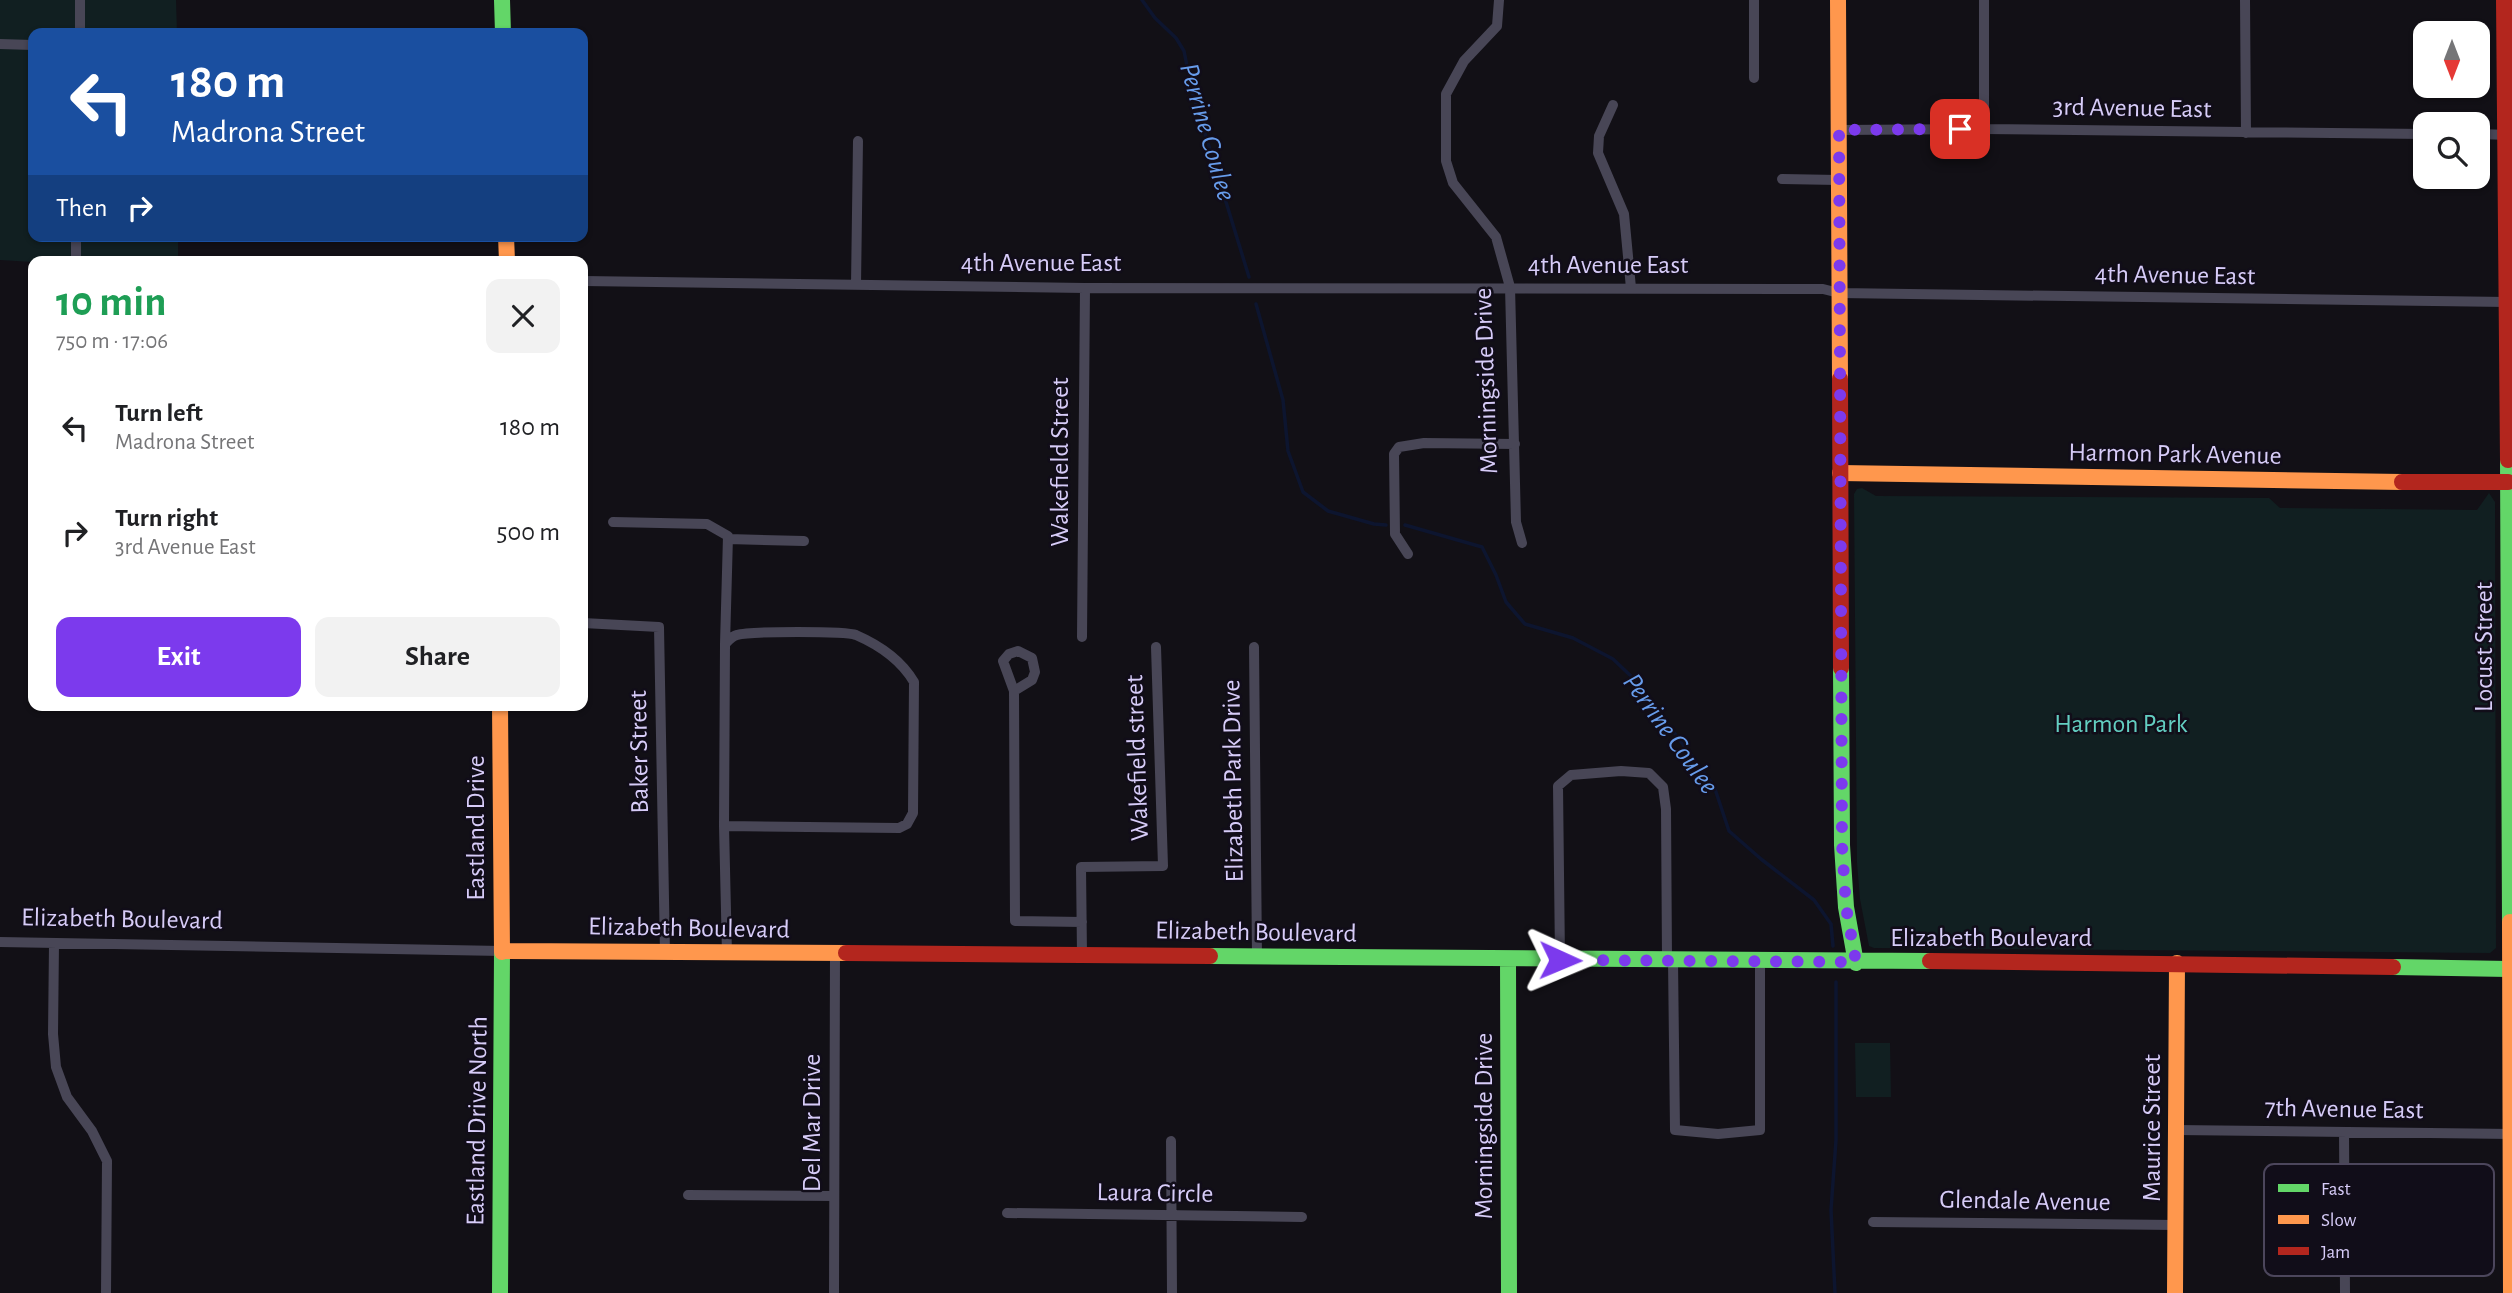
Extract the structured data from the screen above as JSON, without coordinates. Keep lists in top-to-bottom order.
{
  "streets": {
    "street": [
      "3rd Avenue East",
      "4th Avenue East",
      "Morningside Drive",
      "Harmon Park Avenue",
      "Wakefield Street",
      "Locust Street",
      "Baker Street",
      "Wakefield street",
      "Elizabeth Park Drive",
      "Eastland Drive",
      "Elizabeth Boulevard",
      "7th Avenue East",
      "Eastland Drive North",
      "Del Mar Drive",
      "Maurice Street",
      "Laura Circle",
      "Glendale Avenue"
    ]
  },
  "crossings": [
    ["4th Avenue East", "Morningside Drive"],
    ["4th Avenue East", "Wakefield Street"],
    ["4th Avenue East", "Locust Street"],
    ["Morningside Drive", "Elizabeth Boulevard"],
    ["Harmon Park Avenue", "Locust Street"],
    ["Locust Street", "Elizabeth Boulevard"],
    ["Locust Street", "7th Avenue East"],
    ["Baker Street", "Elizabeth Boulevard"],
    ["Wakefield street", "Elizabeth Boulevard"],
    ["Elizabeth Park Drive", "Elizabeth Boulevard"],
    ["Eastland Drive", "Elizabeth Boulevard"],
    ["Eastland Drive", "Eastland Drive North"],
    ["Elizabeth Boulevard", "Eastland Drive North"],
    ["Elizabeth Boulevard", "Del Mar Drive"],
    ["Elizabeth Boulevard", "Maurice Street"],
    ["7th Avenue East", "Maurice Street"],
    ["Maurice Street", "Glendale Avenue"]
  ],
  "water": ["Perrine Coulee"],
  "parks": ["Harmon Park"],
  "legend": ["Fast", "Slow", "Jam"],
  "north": "bottom",
  "page": {
    "turn": ["180 m", "Madrona Street"],
    "then": "Then",
    "heading": ["10 min", "750 m · 17:06"],
    "list": [
      {
        "name": "Turn left",
        "note": "Madrona Street",
        "value": "180 m"
      },
      {
        "name": "Turn right",
        "note": "3rd Avenue East",
        "value": "500 m"
      }
    ],
    "buttons": ["Exit", "Share"]
  }
}
